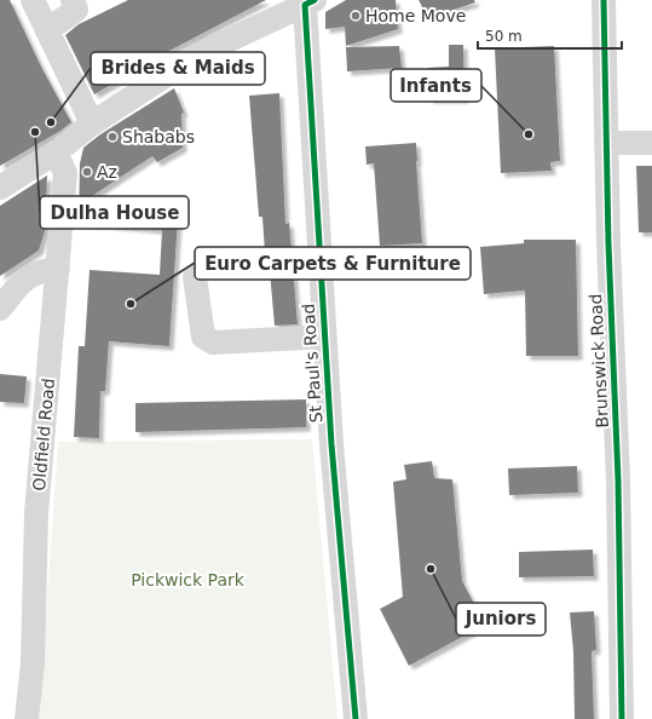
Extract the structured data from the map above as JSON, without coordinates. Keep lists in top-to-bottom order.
{
  "streets": {
    "street": ["Brunswick Road", "St Paul's Road", "Oldfield Road"]
  },
  "parks": ["Pickwick Park"],
  "places": [
    "Home Move",
    "Brides & Maids",
    "Dulha House",
    "Infants",
    "Shababs",
    "Az",
    "Euro Carpets & Furniture",
    "Juniors"
  ],
  "scale_bar": "50 m"
}
